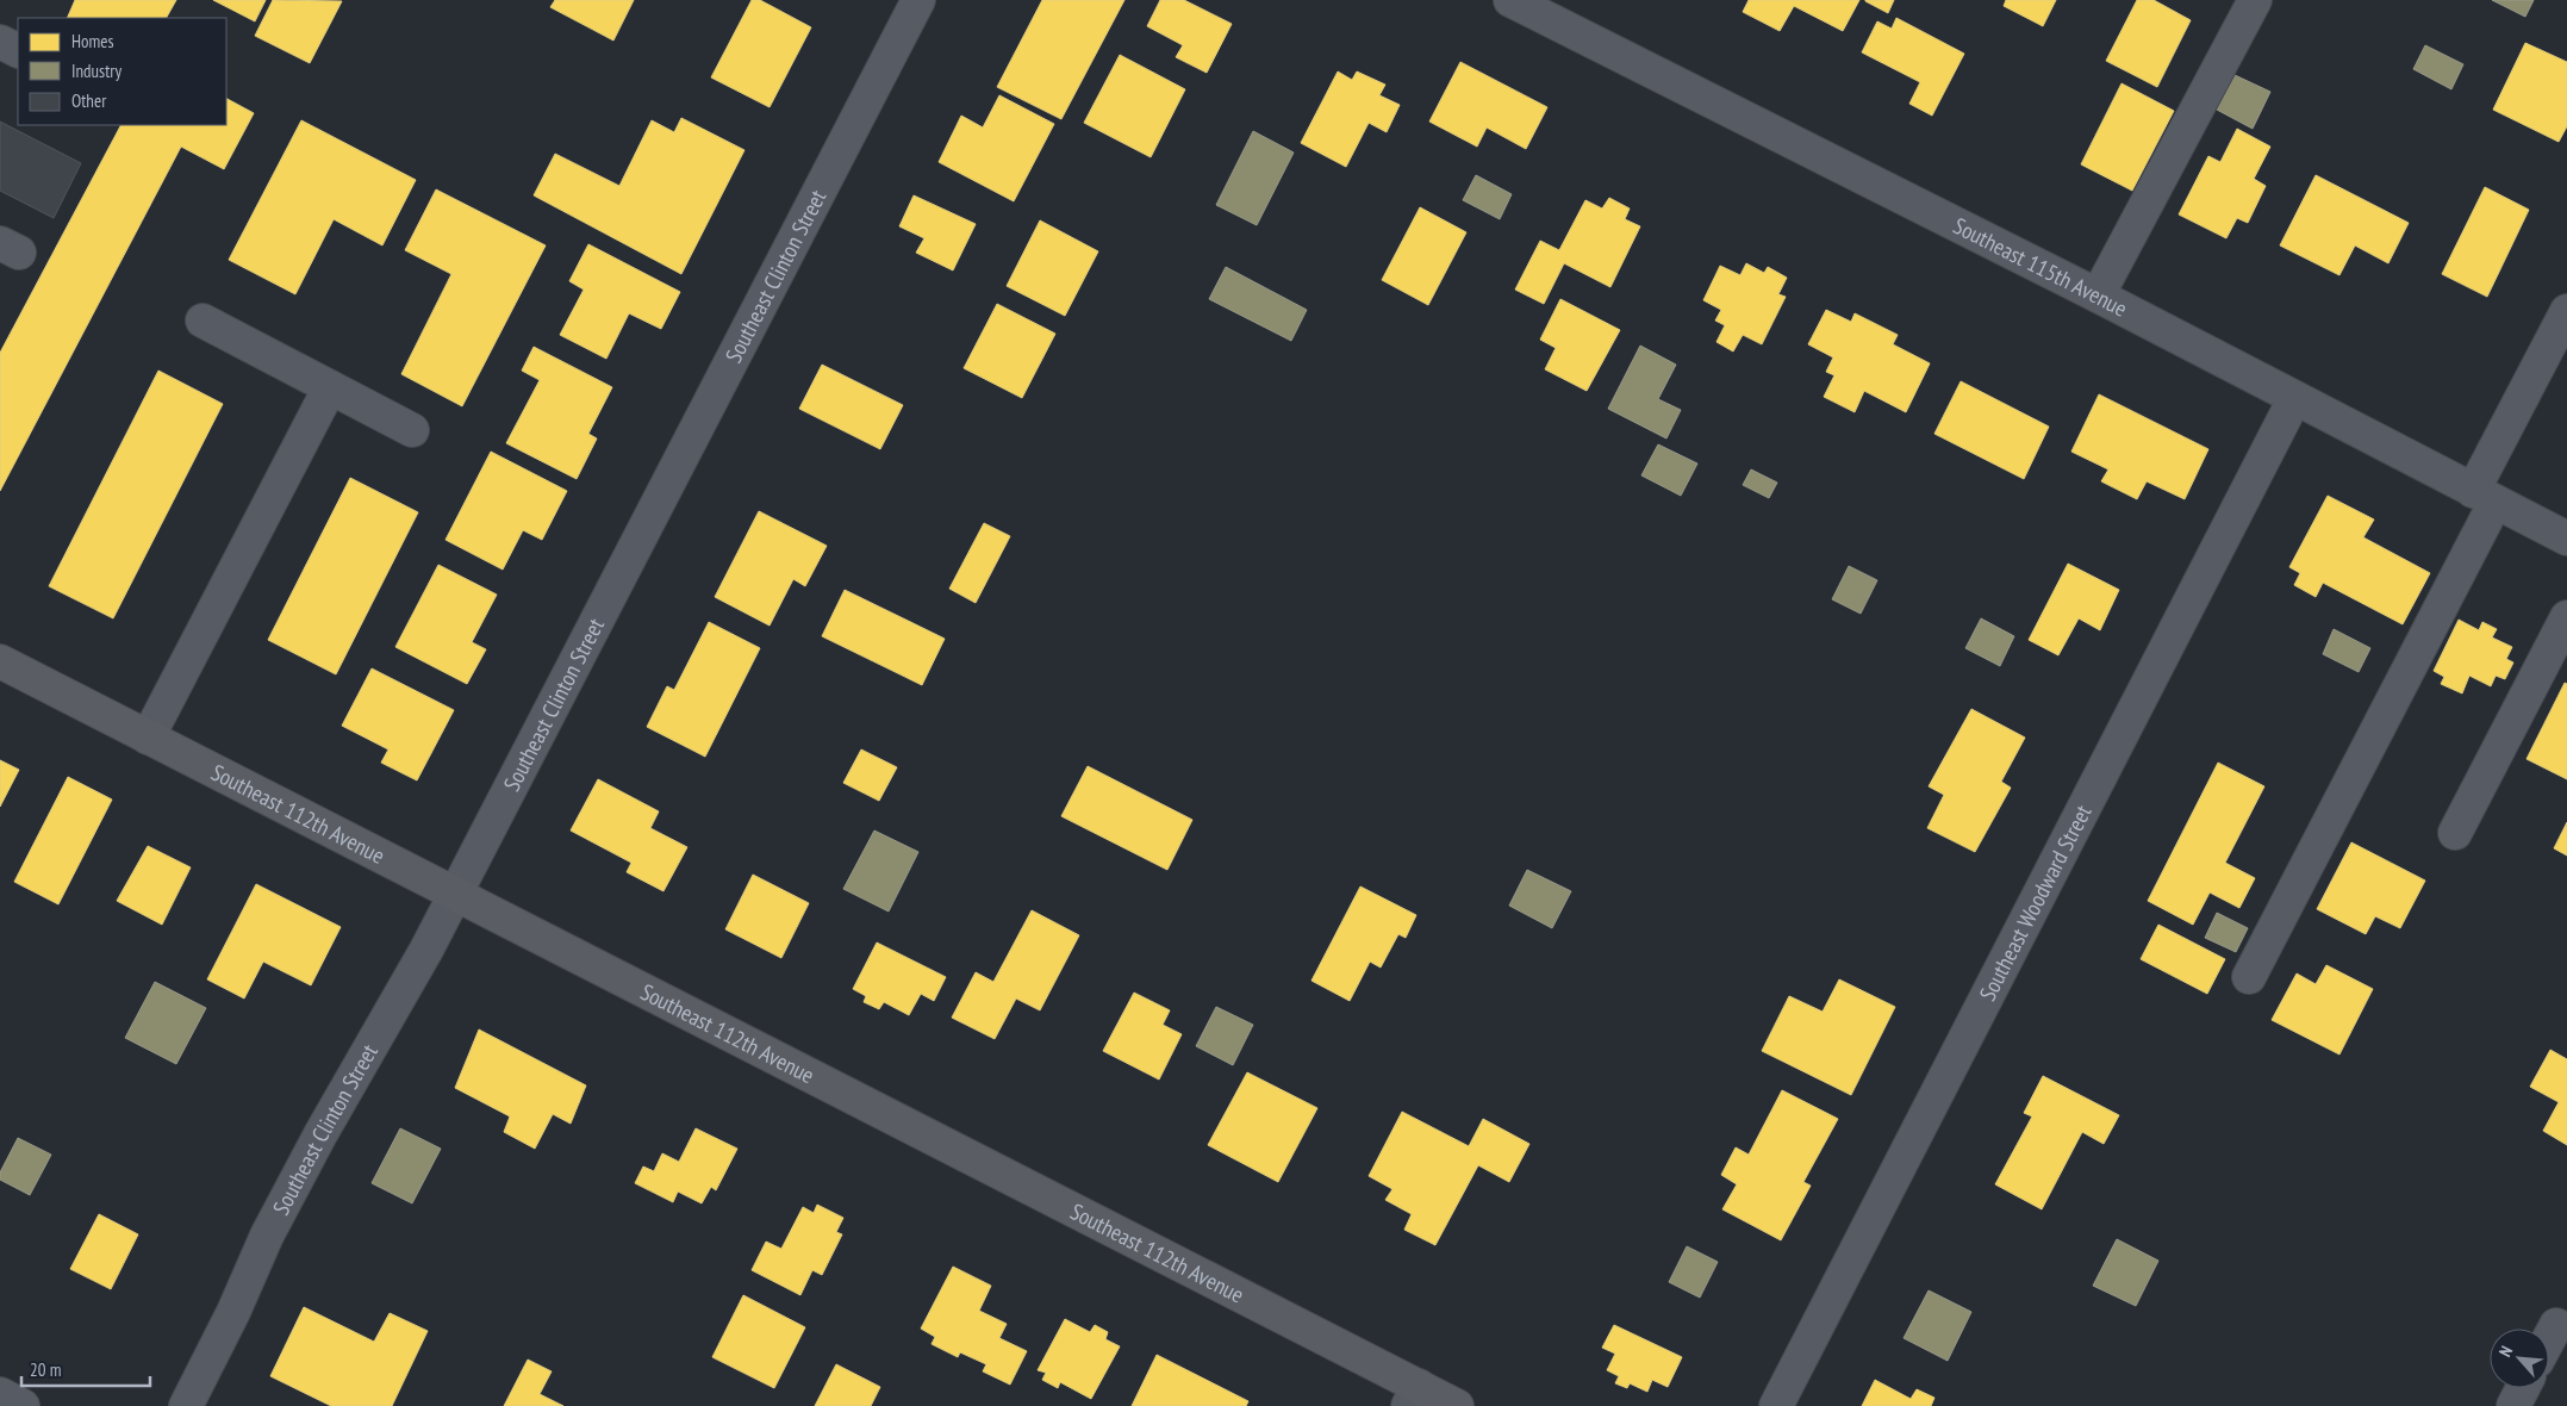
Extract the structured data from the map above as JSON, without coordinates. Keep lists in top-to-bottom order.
{
  "streets": {
    "main road": ["Southeast 112th Avenue"],
    "street": ["Southeast 115th Avenue", "Southeast Clinton Street", "Southeast Woodward Street"]
  },
  "crossings": [
    ["Southeast 115th Avenue", "Southeast Woodward Street"],
    ["Southeast Clinton Street", "Southeast 112th Avenue"]
  ],
  "legend": ["Homes", "Industry", "Other"],
  "scale_bar": "20 m",
  "north": "top left"
}
